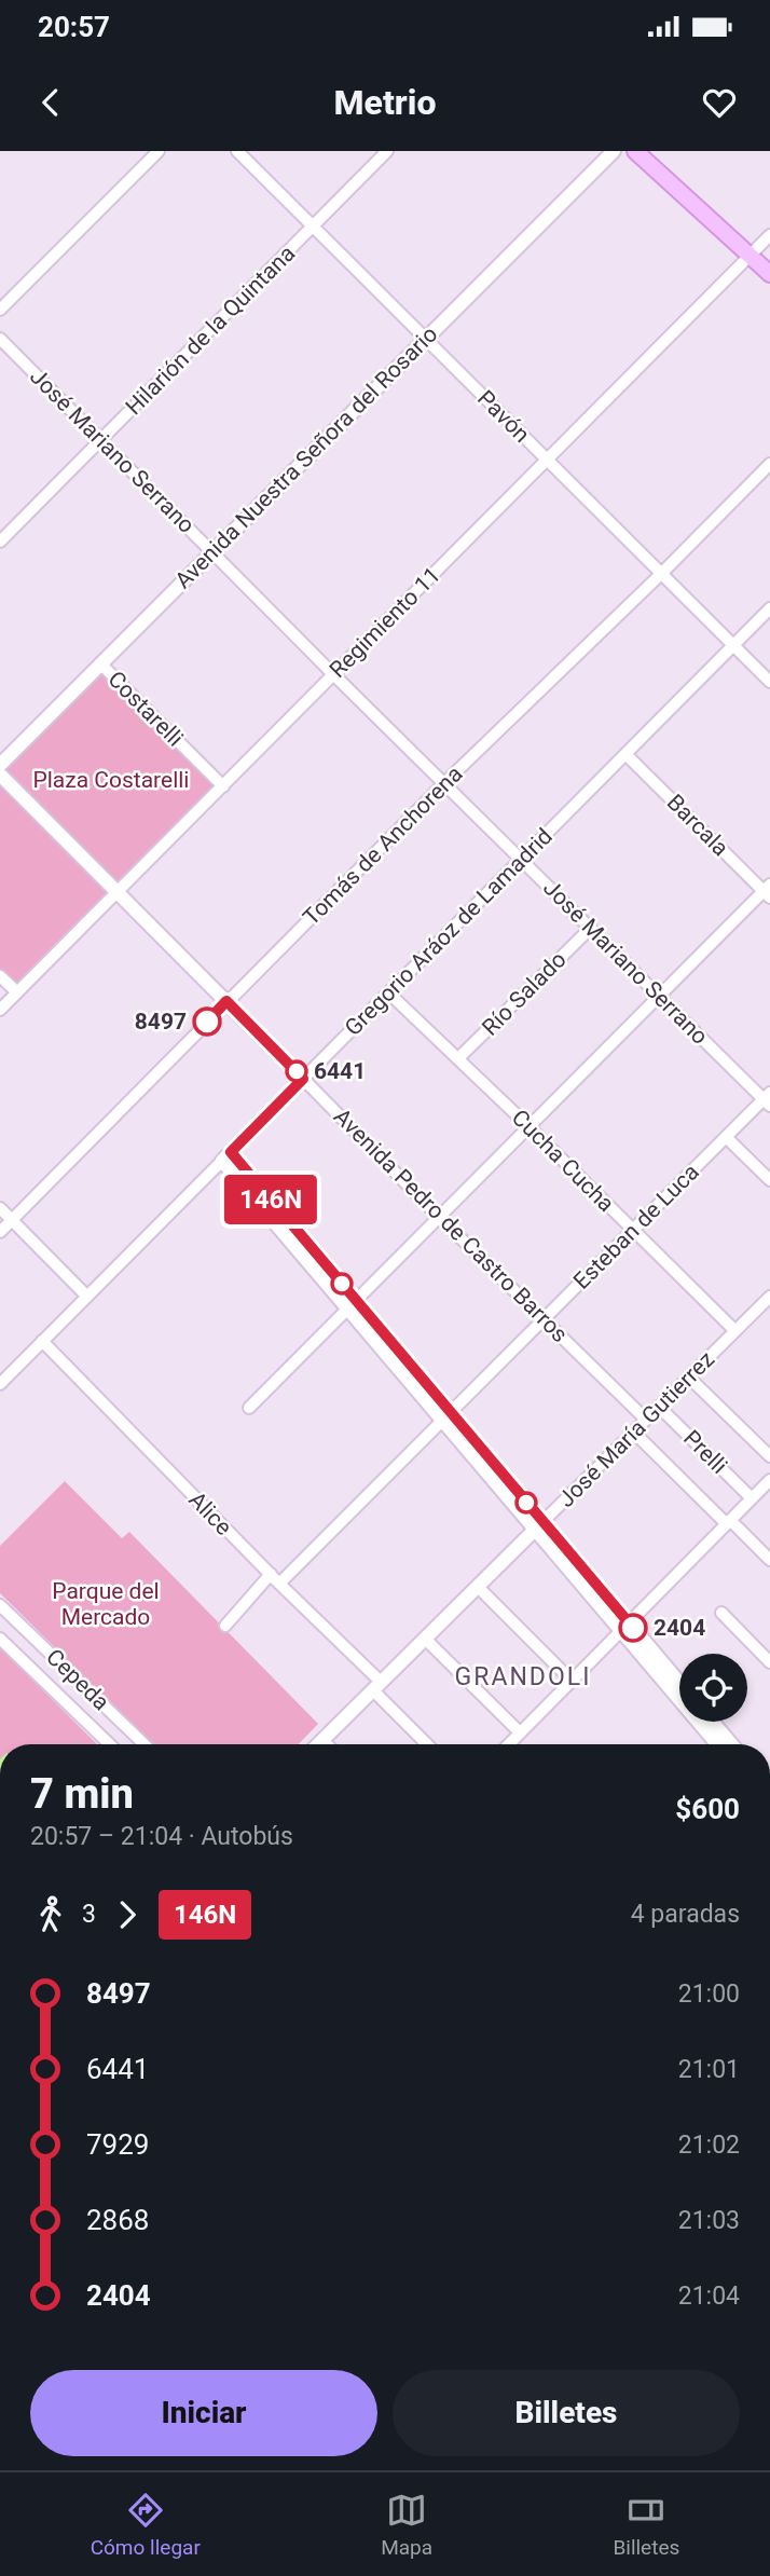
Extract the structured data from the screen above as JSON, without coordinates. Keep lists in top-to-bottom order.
{
  "streets": {
    "street": [
      "Hilarión de la Quintana",
      "Pavón",
      "José Mariano Serrano",
      "Avenida Nuestra Señora del Rosario",
      "Regimiento 11",
      "Costarelli",
      "Barcala",
      "Tomás de Anchorena",
      "Gregorio Aráoz de Lamadrid",
      "Río Salado",
      "Cucha Cucha",
      "Avenida Pedro de Castro Barros",
      "Esteban de Luca",
      "José María Gutierrez",
      "Prelli",
      "Alice",
      "Cepeda"
    ]
  },
  "crossings": [
    ["Hilarión de la Quintana", "Pavón"],
    ["Hilarión de la Quintana", "José Mariano Serrano"],
    ["Pavón", "Avenida Nuestra Señora del Rosario"],
    ["Pavón", "Regimiento 11"],
    ["Pavón", "Tomás de Anchorena"],
    ["Pavón", "Gregorio Aráoz de Lamadrid"],
    ["José Mariano Serrano", "Avenida Nuestra Señora del Rosario"],
    ["José Mariano Serrano", "Regimiento 11"],
    ["José Mariano Serrano", "Tomás de Anchorena"],
    ["José Mariano Serrano", "Gregorio Aráoz de Lamadrid"],
    ["José Mariano Serrano", "Río Salado"],
    ["José Mariano Serrano", "Esteban de Luca"],
    ["Avenida Nuestra Señora del Rosario", "Costarelli"],
    ["Regimiento 11", "Costarelli"],
    ["Regimiento 11", "Avenida Pedro de Castro Barros"],
    ["Barcala", "Gregorio Aráoz de Lamadrid"],
    ["Tomás de Anchorena", "Avenida Pedro de Castro Barros"],
    ["Gregorio Aráoz de Lamadrid", "Cucha Cucha"],
    ["Gregorio Aráoz de Lamadrid", "Avenida Pedro de Castro Barros"],
    ["Gregorio Aráoz de Lamadrid", "Alice"],
    ["Río Salado", "Cucha Cucha"],
    ["Cucha Cucha", "Esteban de Luca"],
    ["Cucha Cucha", "José María Gutierrez"],
    ["Avenida Pedro de Castro Barros", "Esteban de Luca"],
    ["Avenida Pedro de Castro Barros", "José María Gutierrez"],
    ["Esteban de Luca", "Alice"],
    ["José María Gutierrez", "Prelli"],
    ["José María Gutierrez", "Alice"]
  ],
  "districts": ["GRANDOLI"],
  "parks": ["Plaza Costarelli", "Parque del Mercado"],
  "places": ["8497", "6441", "2404"],
  "lines": ["bus line 146N"],
  "page": {
    "status": "20:57",
    "header": "Metrio",
    "on_map": "146N",
    "heading": ["7 min", "20:57 – 21:04 · Autobús", "$600"],
    "legs": ["3", "146N", "4 paradas"],
    "list": [
      {
        "name": "8497",
        "value": "21:00"
      },
      {
        "name": "6441",
        "value": "21:01"
      },
      {
        "name": "7929",
        "value": "21:02"
      },
      {
        "name": "2868",
        "value": "21:03"
      },
      {
        "name": "2404",
        "value": "21:04"
      }
    ],
    "buttons": ["Iniciar", "Billetes"],
    "tabs": ["Cómo llegar", "Mapa", "Billetes"]
  }
}
